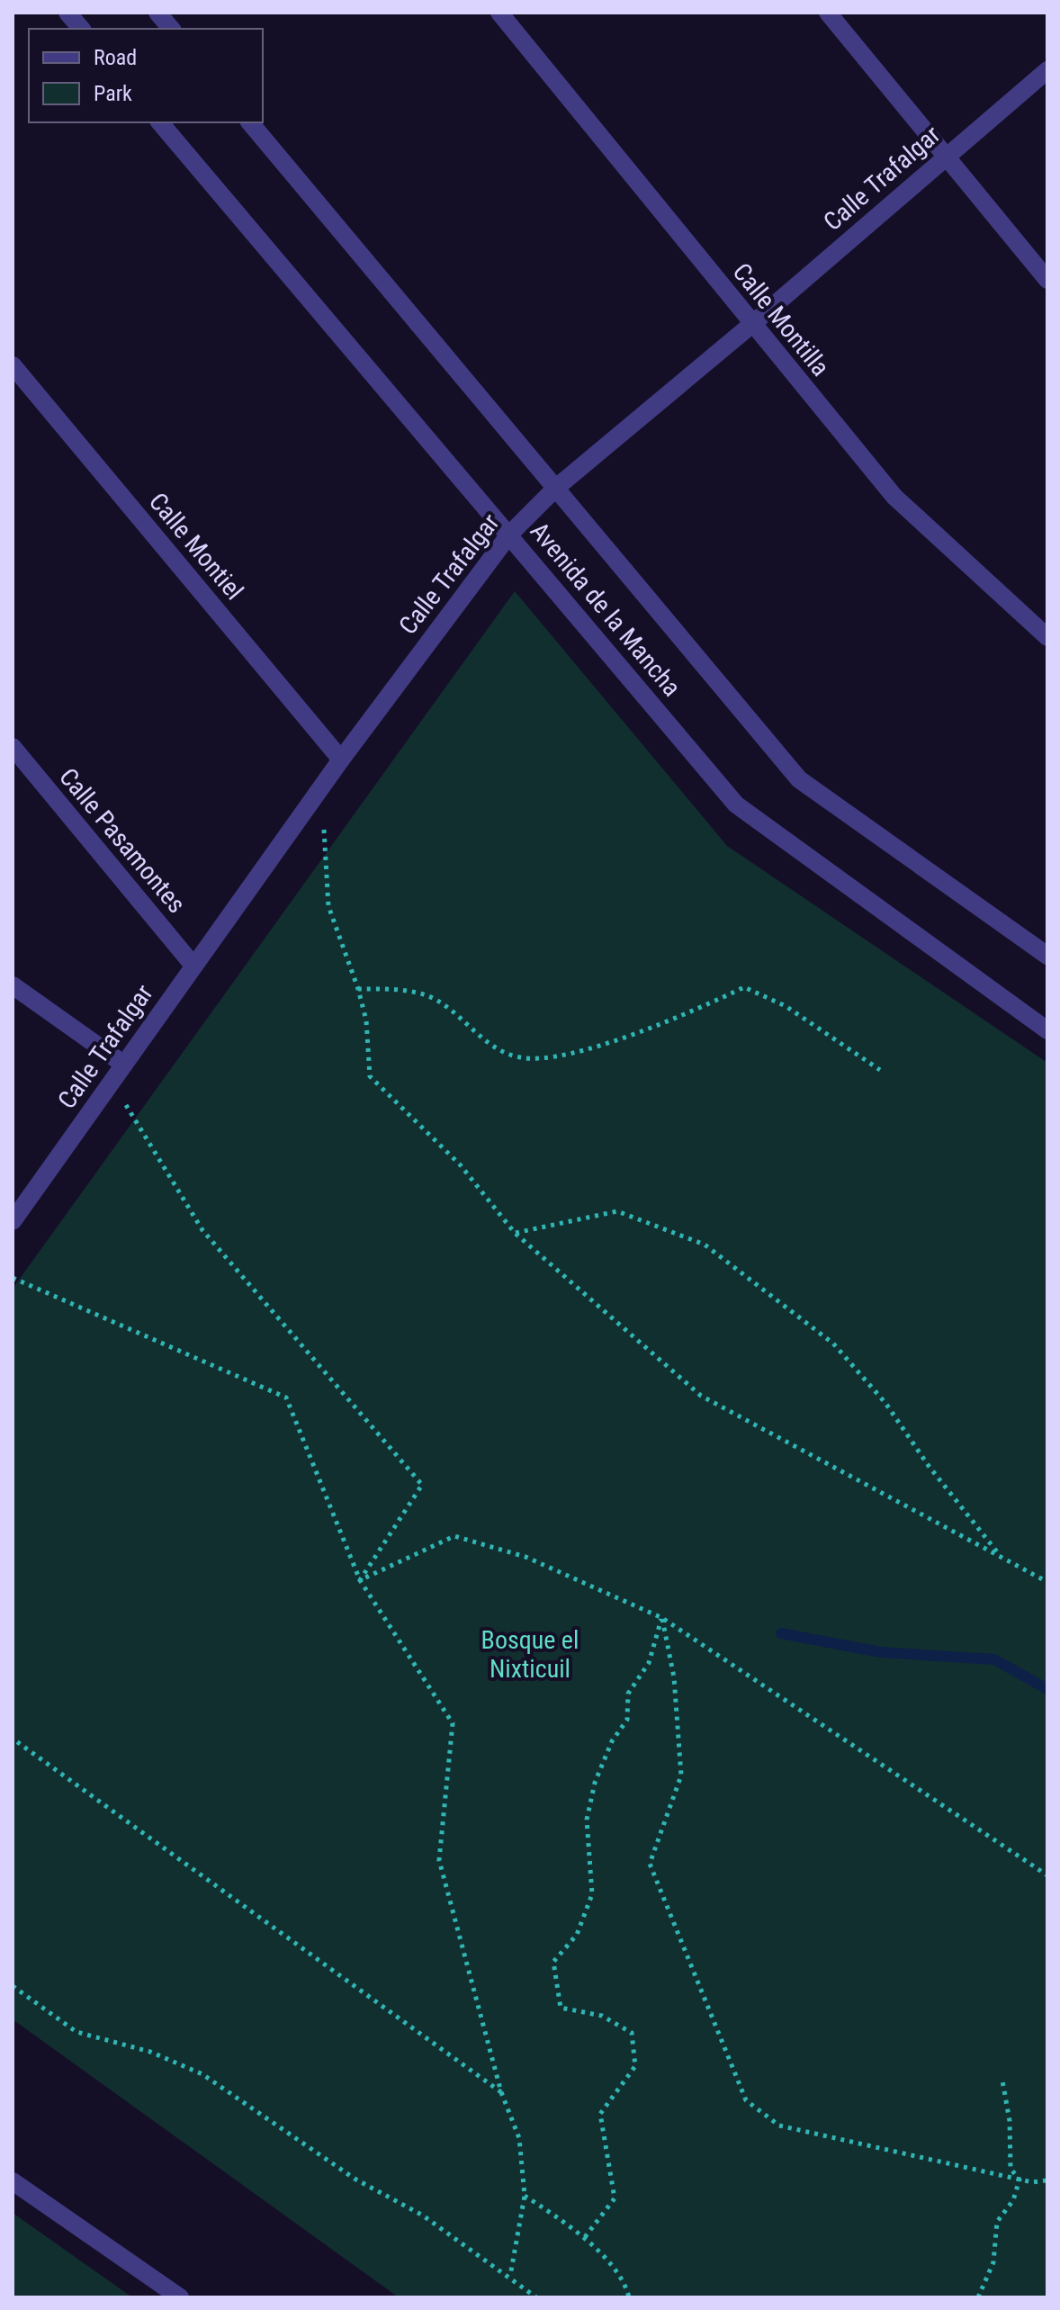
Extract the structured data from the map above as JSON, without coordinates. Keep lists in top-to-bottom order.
{
  "streets": {
    "street": [
      "Calle Trafalgar",
      "Calle Montilla",
      "Calle Montiel",
      "Avenida de la Mancha",
      "Calle Pasamontes"
    ]
  },
  "crossings": [
    ["Calle Trafalgar", "Calle Montilla"],
    ["Calle Trafalgar", "Calle Montiel"],
    ["Calle Trafalgar", "Avenida de la Mancha"],
    ["Calle Trafalgar", "Calle Pasamontes"]
  ],
  "parks": ["Bosque el Nixticuil"],
  "legend": ["Road", "Park"]
}
